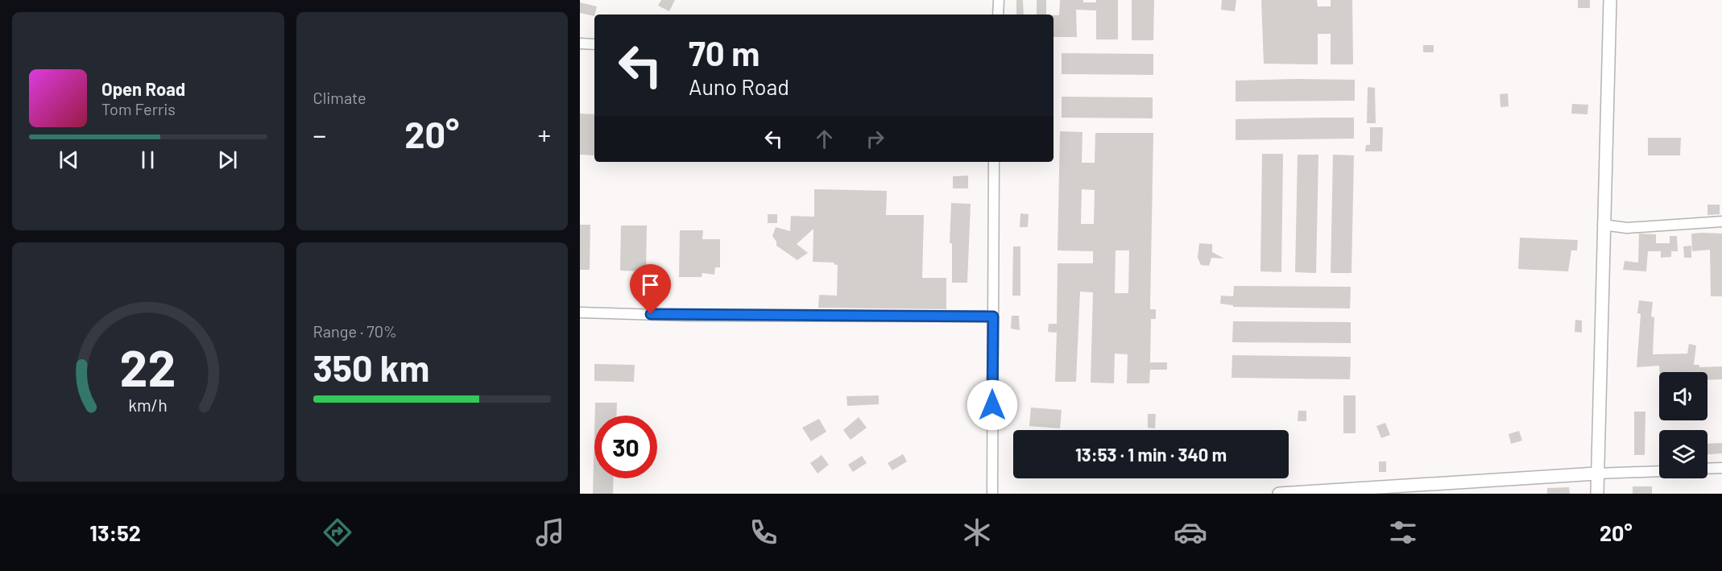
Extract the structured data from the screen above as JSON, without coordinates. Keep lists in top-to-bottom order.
{
  "page": {
    "tile": [
      "Climate",
      ["Range · 70%", "350 km"]
    ],
    "turn": ["70 m", "Auno Road"],
    "song": ["Open Road", "Tom Ferris"],
    "heat": ["−", "20°", "+"],
    "limit": "30",
    "trip": "13:53 · 1 min · 340 m",
    "tabs": ["13:52", "20°"],
    "gauge": ["22", "km/h"]
  }
}
